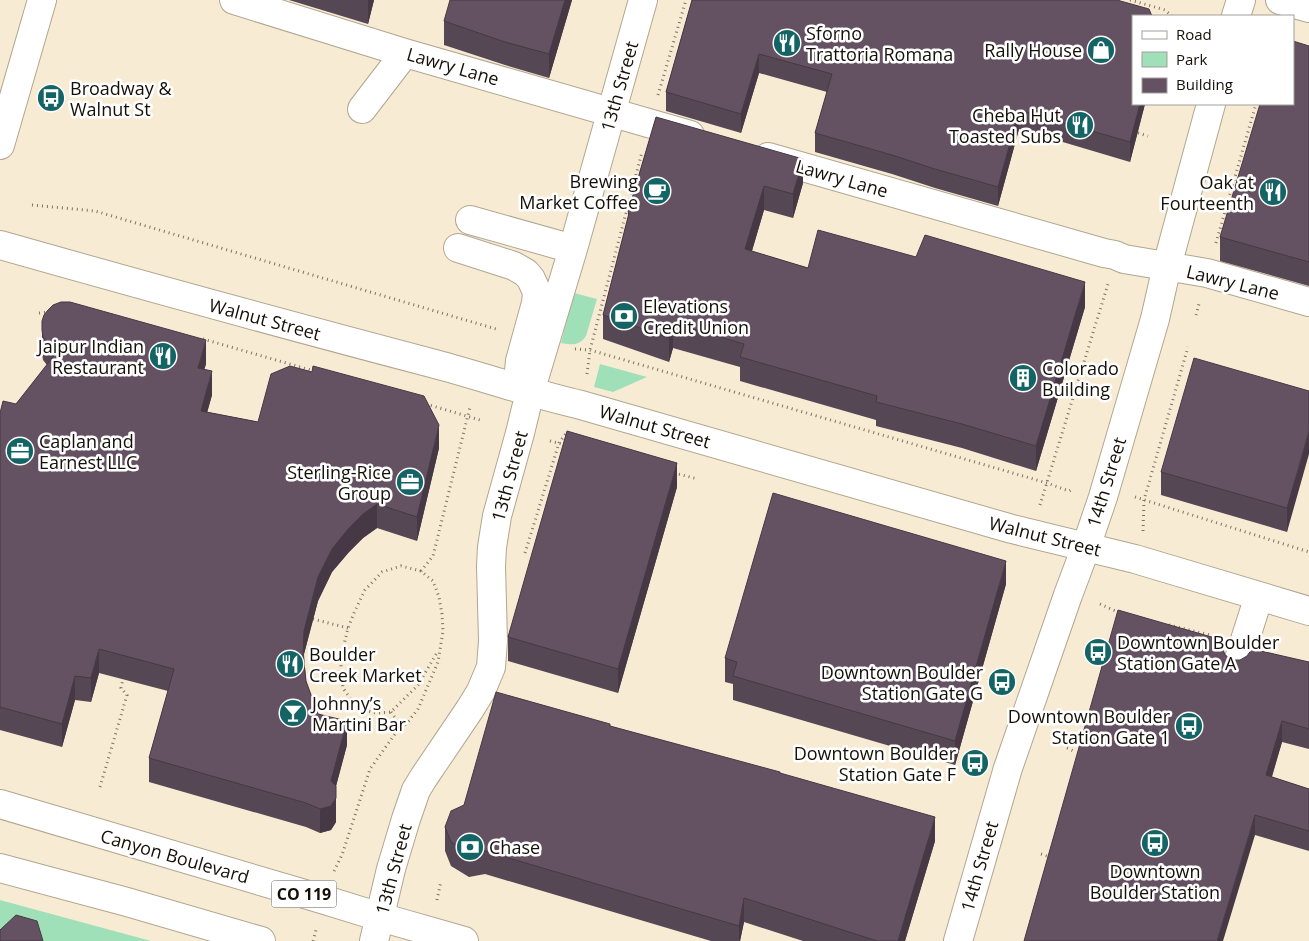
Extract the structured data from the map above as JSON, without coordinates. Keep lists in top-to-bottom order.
{
  "streets": {
    "street": [
      "Lawry Lane",
      "13th Street",
      "Walnut Street",
      "14th Street",
      "Canyon Boulevard",
      "CO 119"
    ]
  },
  "crossings": [
    ["Lawry Lane", "13th Street"],
    ["Lawry Lane", "14th Street"],
    ["13th Street", "Walnut Street"],
    ["13th Street", "Canyon Boulevard"],
    ["Walnut Street", "14th Street"]
  ],
  "places": {
    "restaurant": [
      "Sforno Trattoria Romana",
      "Cheba Hut Toasted Subs",
      "Oak at Fourteenth",
      "Jaipur Indian Restaurant",
      "Boulder Creek Market"
    ],
    "shop": ["Rally House"],
    "bus stop": [
      "Broadway & Walnut St",
      "Downtown Boulder Station Gate A",
      "Downtown Boulder Station Gate G",
      "Downtown Boulder Station Gate 1",
      "Downtown Boulder Station Gate F",
      "Downtown Boulder Station"
    ],
    "cafe": ["Brewing Market Coffee"],
    "bank": ["Elevations Credit Union", "Chase"],
    "building": ["Colorado Building"],
    "office": ["Caplan and Earnest LLC", "Sterling-Rice Group"],
    "bar": ["Johnny’s Martini Bar"]
  },
  "legend": ["Road", "Park", "Building"]
}
